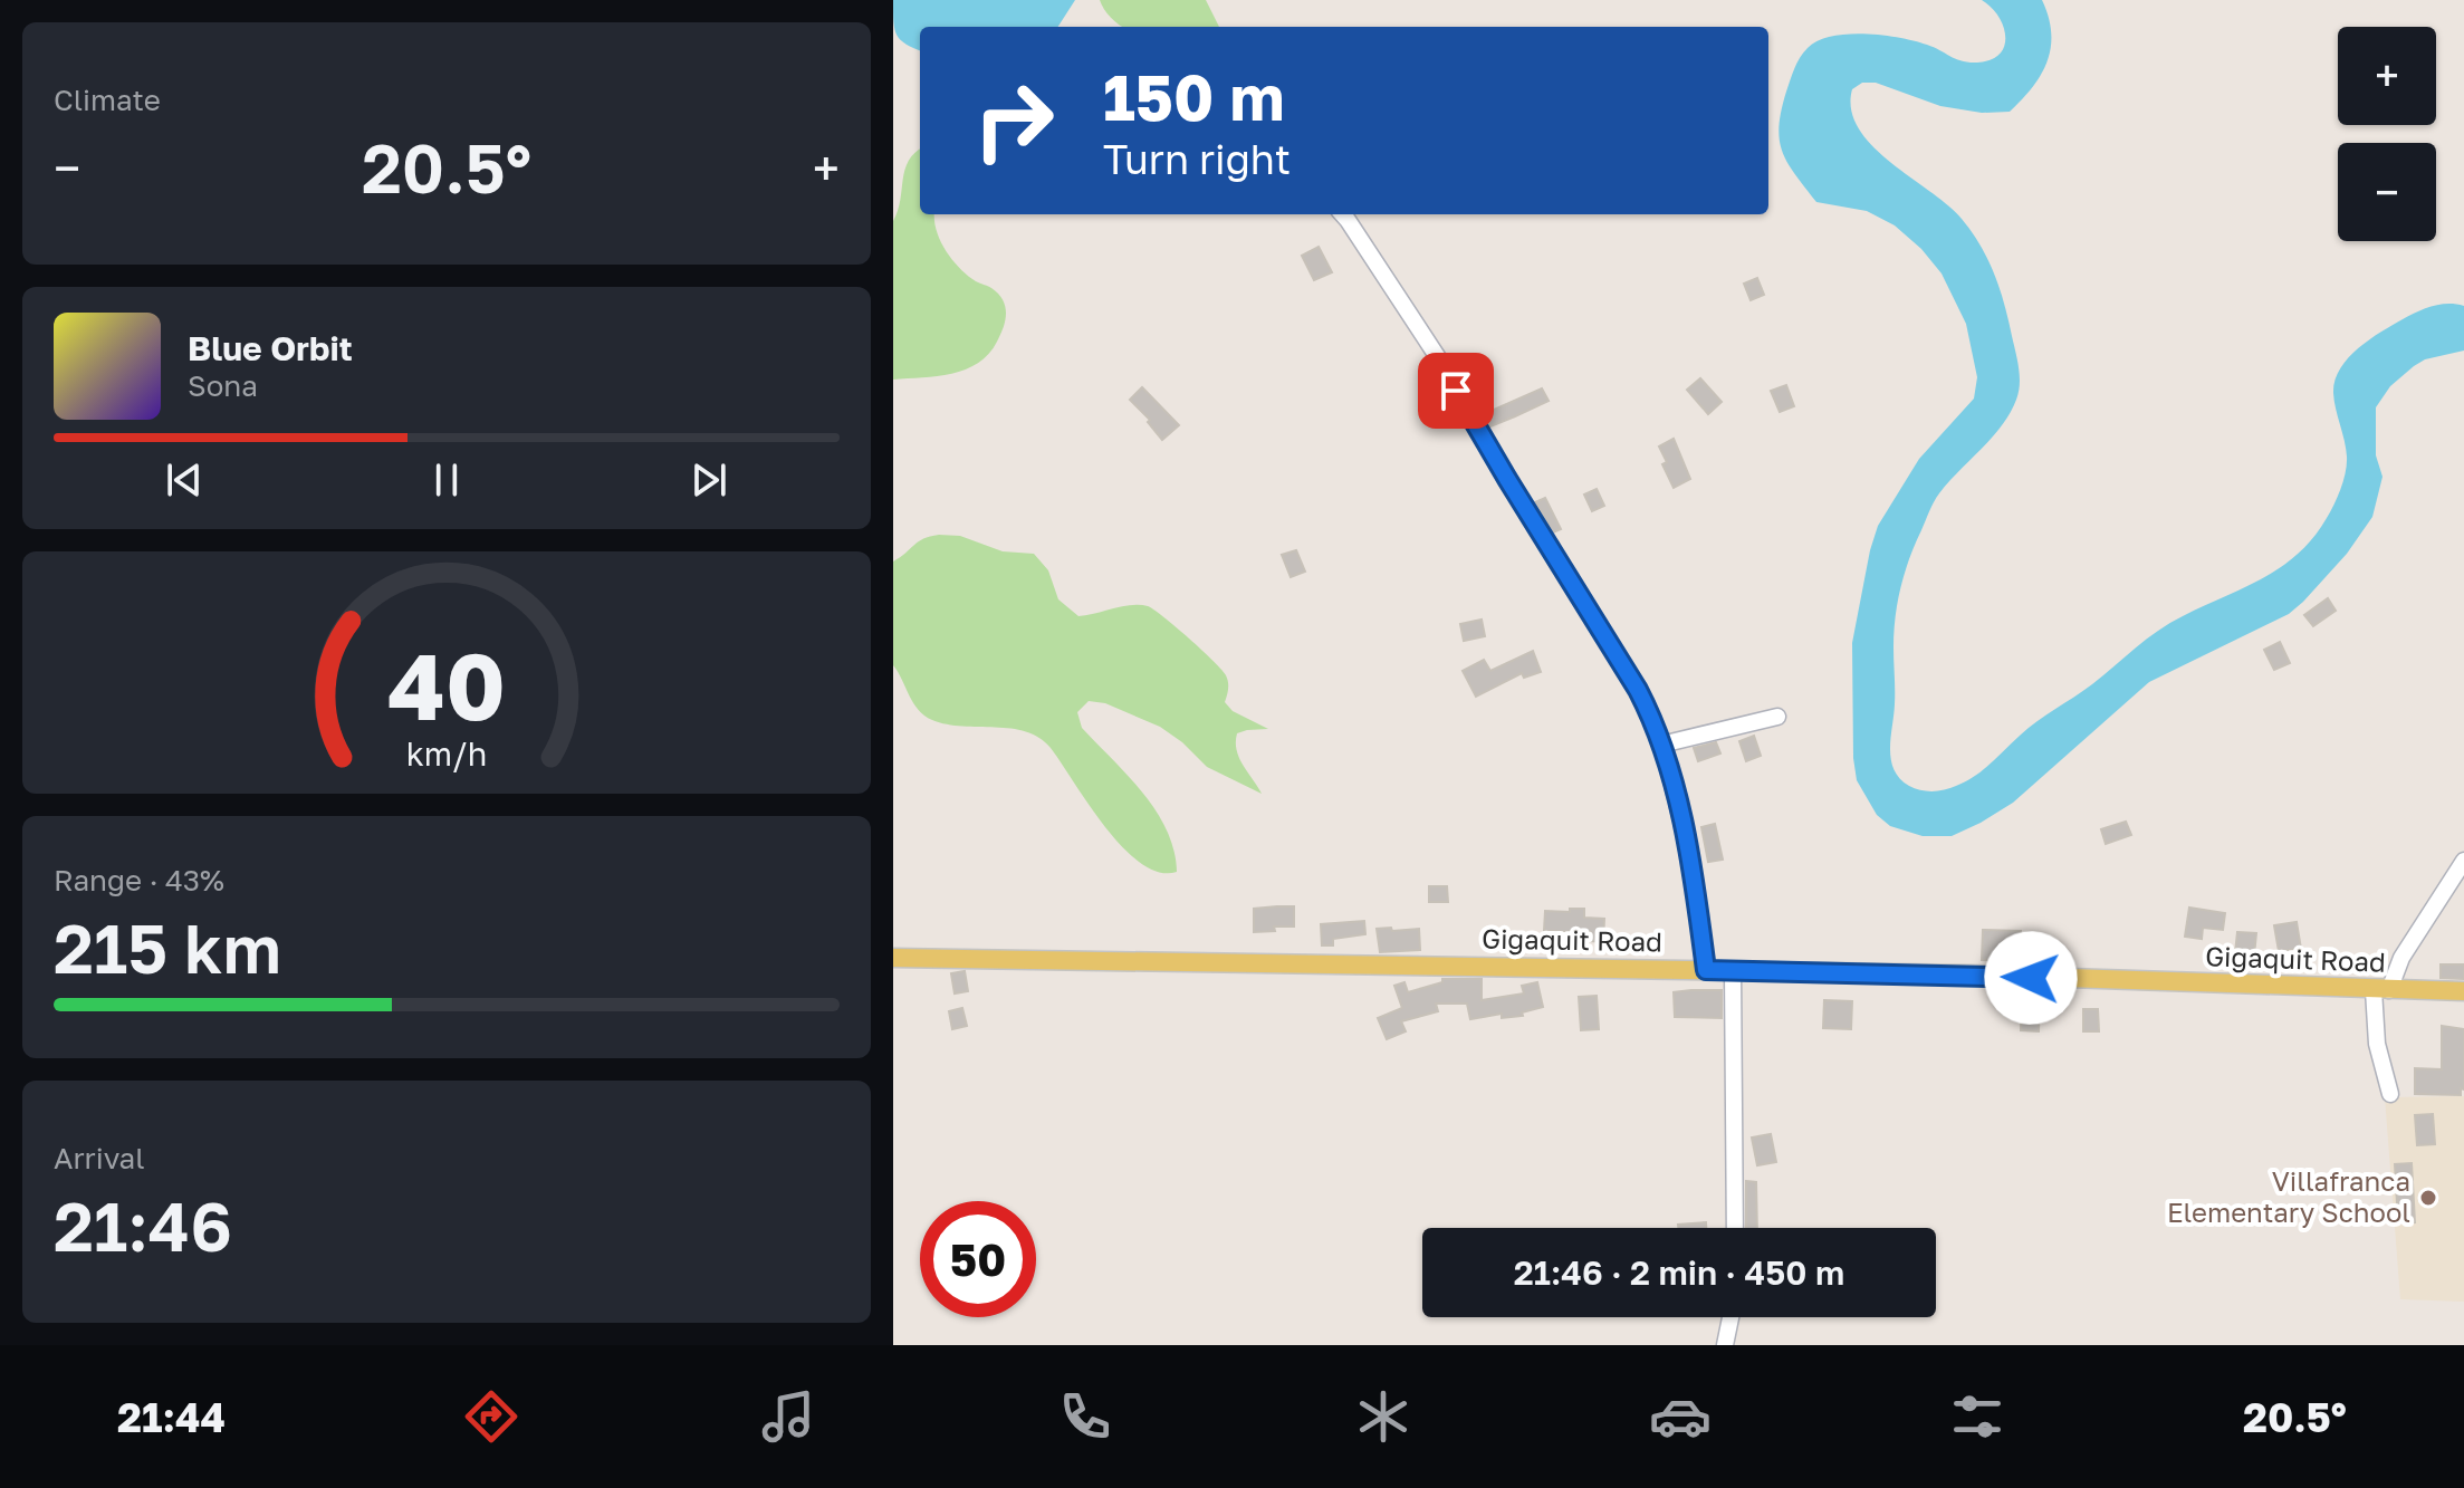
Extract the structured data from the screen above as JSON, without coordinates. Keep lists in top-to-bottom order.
{
  "streets": {
    "main road": ["Gigaquit Road"]
  },
  "places": ["Villafranca Elementary School"],
  "page": {
    "tile": [
      "Climate",
      ["Range · 43%", "215 km"],
      ["Arrival", "21:46"]
    ],
    "map_buttons": ["+", "−"],
    "turn": ["150 m", "Turn right"],
    "heat": ["−", "20.5°", "+"],
    "song": ["Blue Orbit", "Sona"],
    "limit": "50",
    "trip": "21:46 · 2 min · 450 m",
    "tabs": ["21:44", "20.5°"],
    "gauge": ["40", "km/h"]
  }
}
